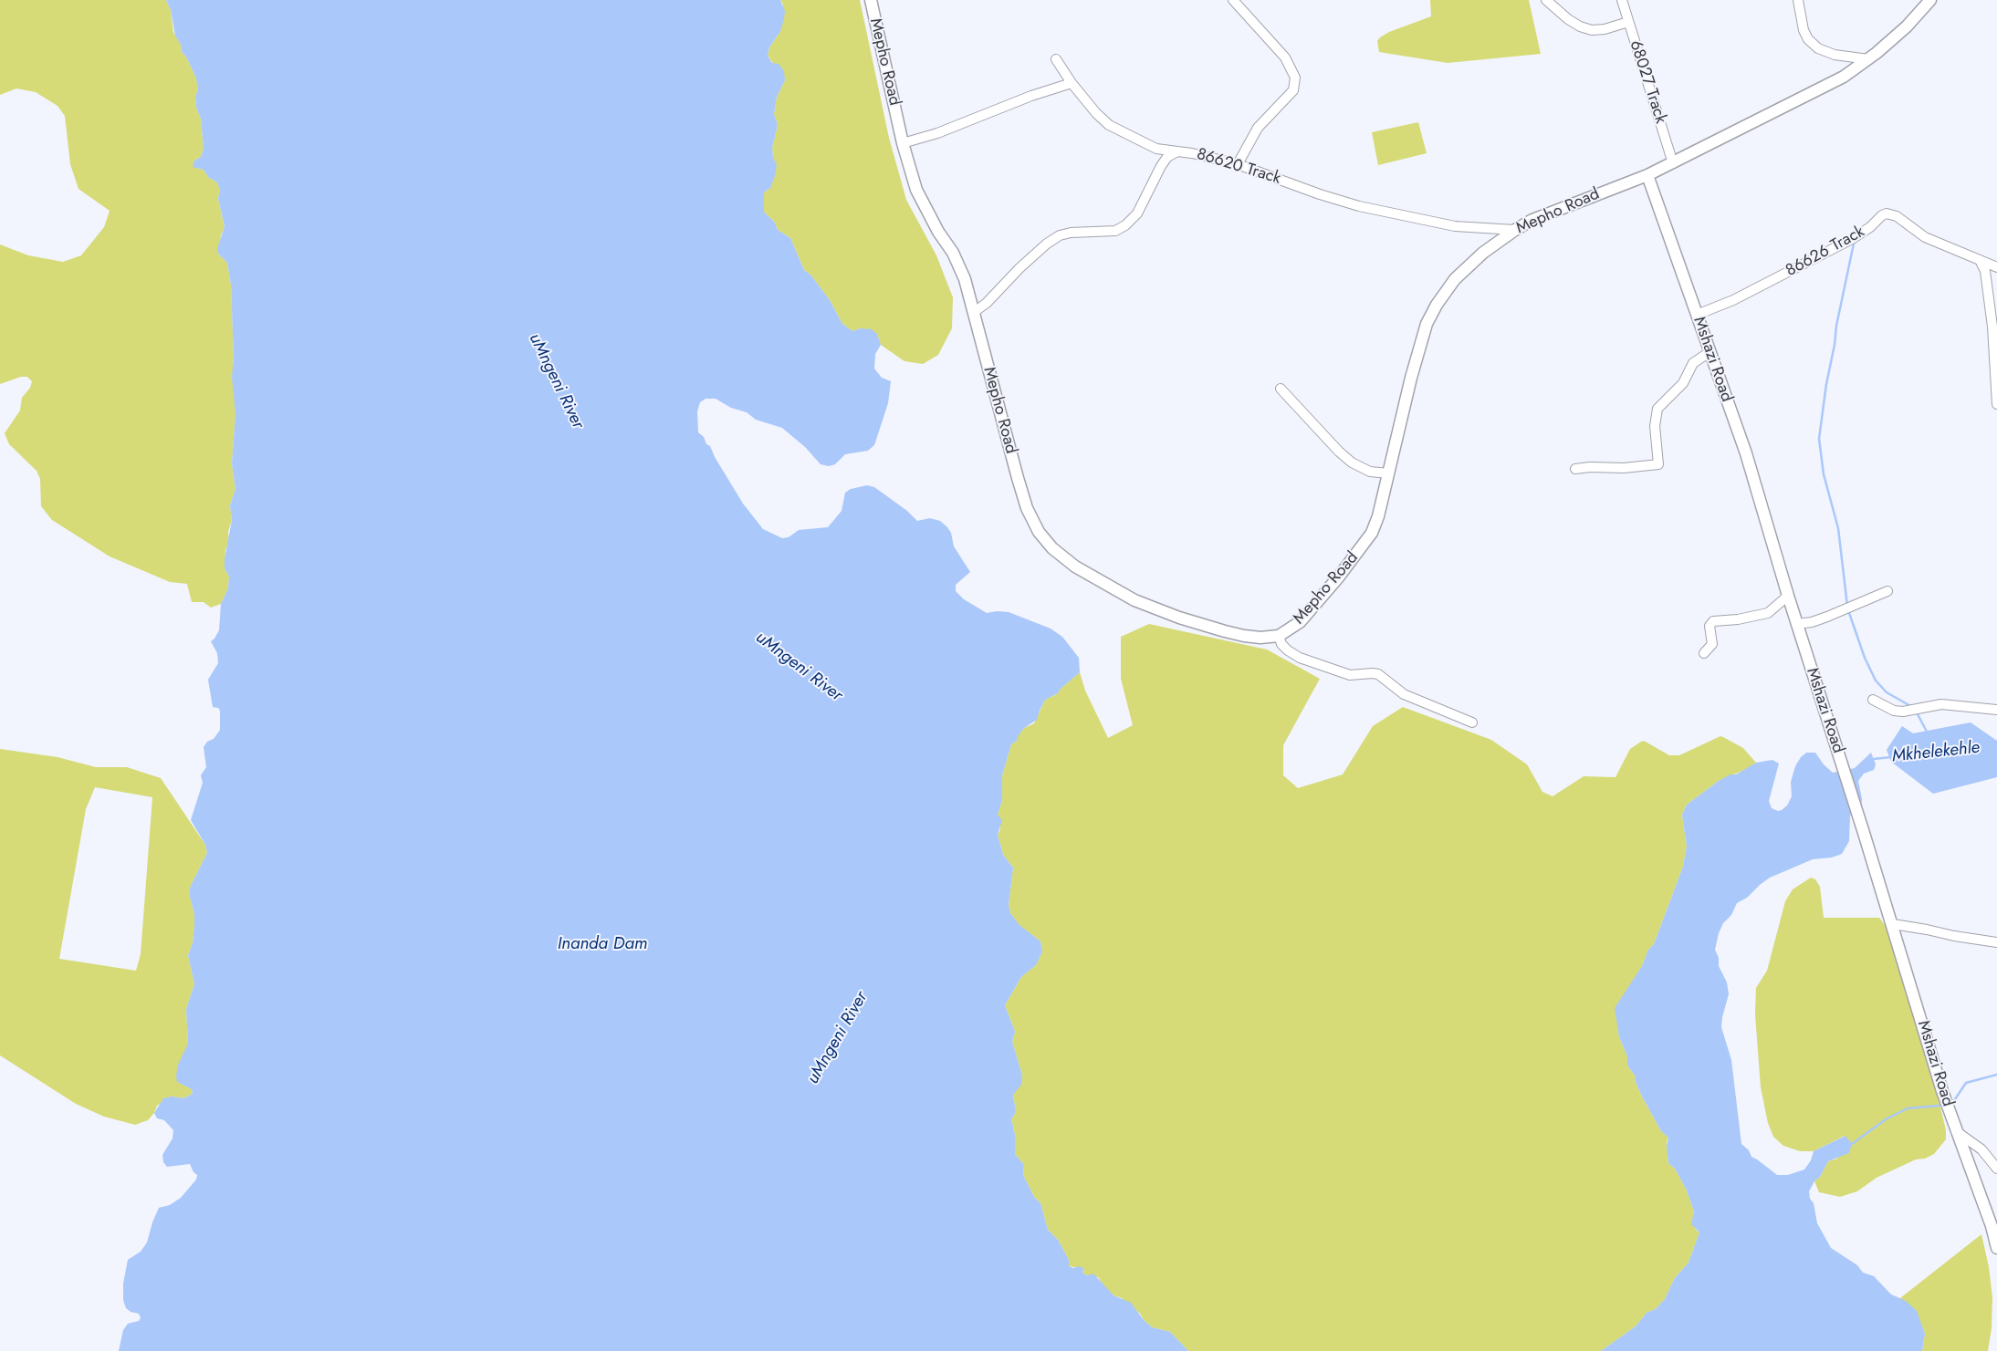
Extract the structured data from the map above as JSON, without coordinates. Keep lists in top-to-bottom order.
{
  "streets": {
    "street": [
      "Mepho Road",
      "68027 Track",
      "86620 Track",
      "86626 Track",
      "Mshazi Road"
    ]
  },
  "crossings": [
    ["Mepho Road", "68027 Track"],
    ["Mepho Road", "86620 Track"],
    ["Mepho Road", "Mshazi Road"],
    ["86626 Track", "Mshazi Road"]
  ],
  "water": ["uMngeni River", "Mkhelekehle", "Inanda Dam"]
}
